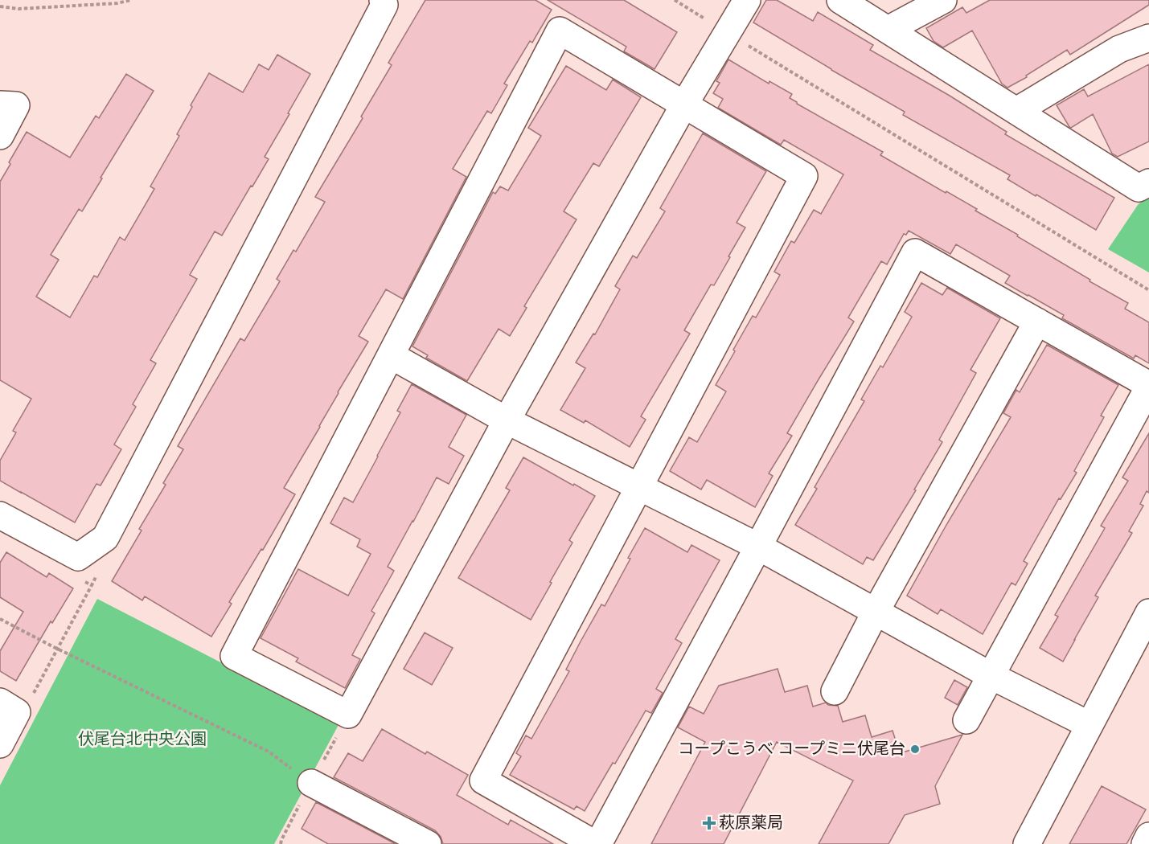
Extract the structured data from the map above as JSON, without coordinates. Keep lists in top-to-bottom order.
{
  "parks": ["伏尾台北中央公園"],
  "places": {
    "other": ["コープこうべ コープミニ伏尾台"],
    "health": ["萩原薬局"]
  }
}
